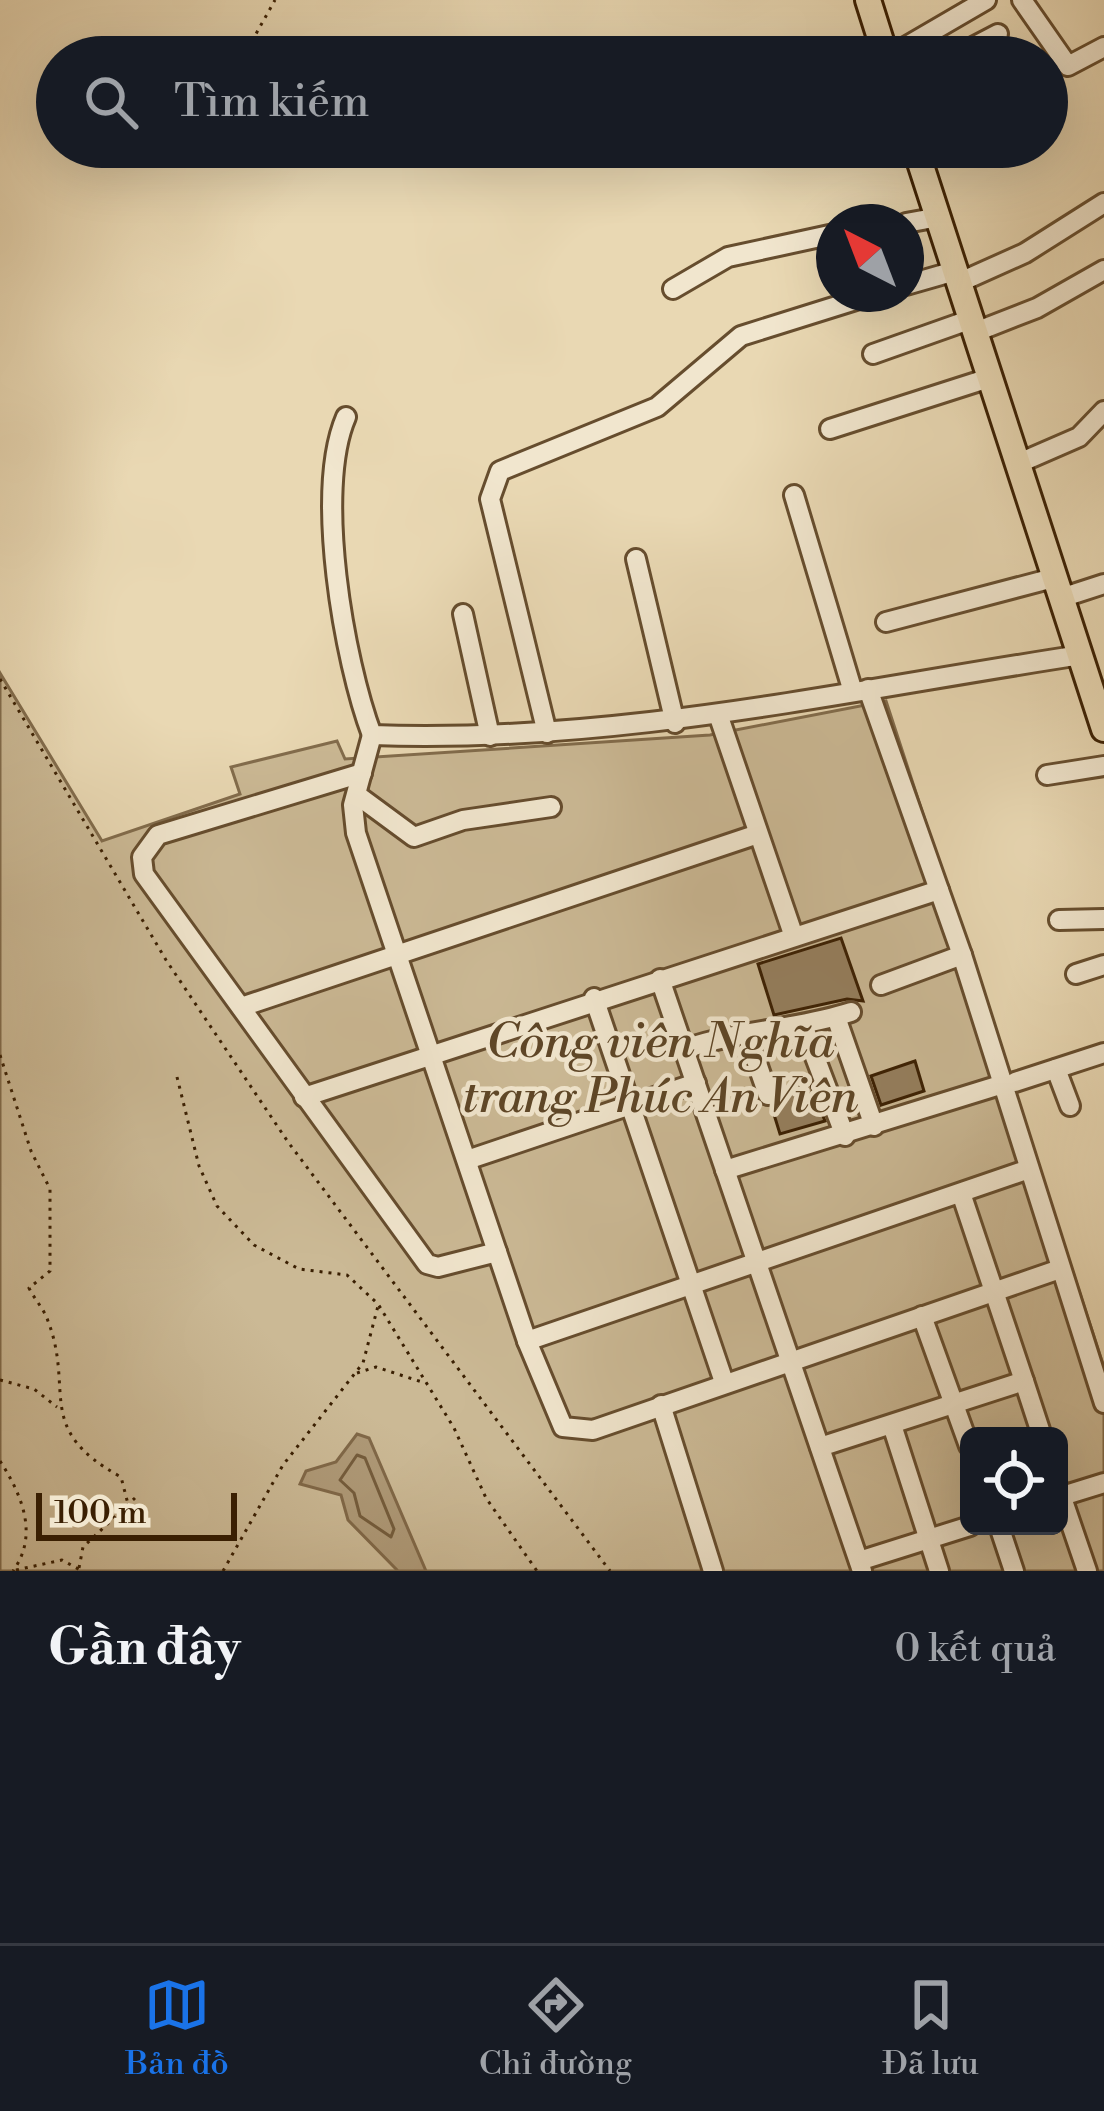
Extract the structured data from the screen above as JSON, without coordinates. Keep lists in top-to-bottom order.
{
  "parks": ["Công viên Nghĩa trang Phúc An Viên"],
  "scale_bar": "100 m",
  "north": "top left",
  "page": {
    "search": "Tìm kiếm",
    "scale": "100 m",
    "heading": ["Gần đây", "0 kết quả"],
    "nav": ["Bản đồ", "Chỉ đường", "Đã lưu"]
  }
}
